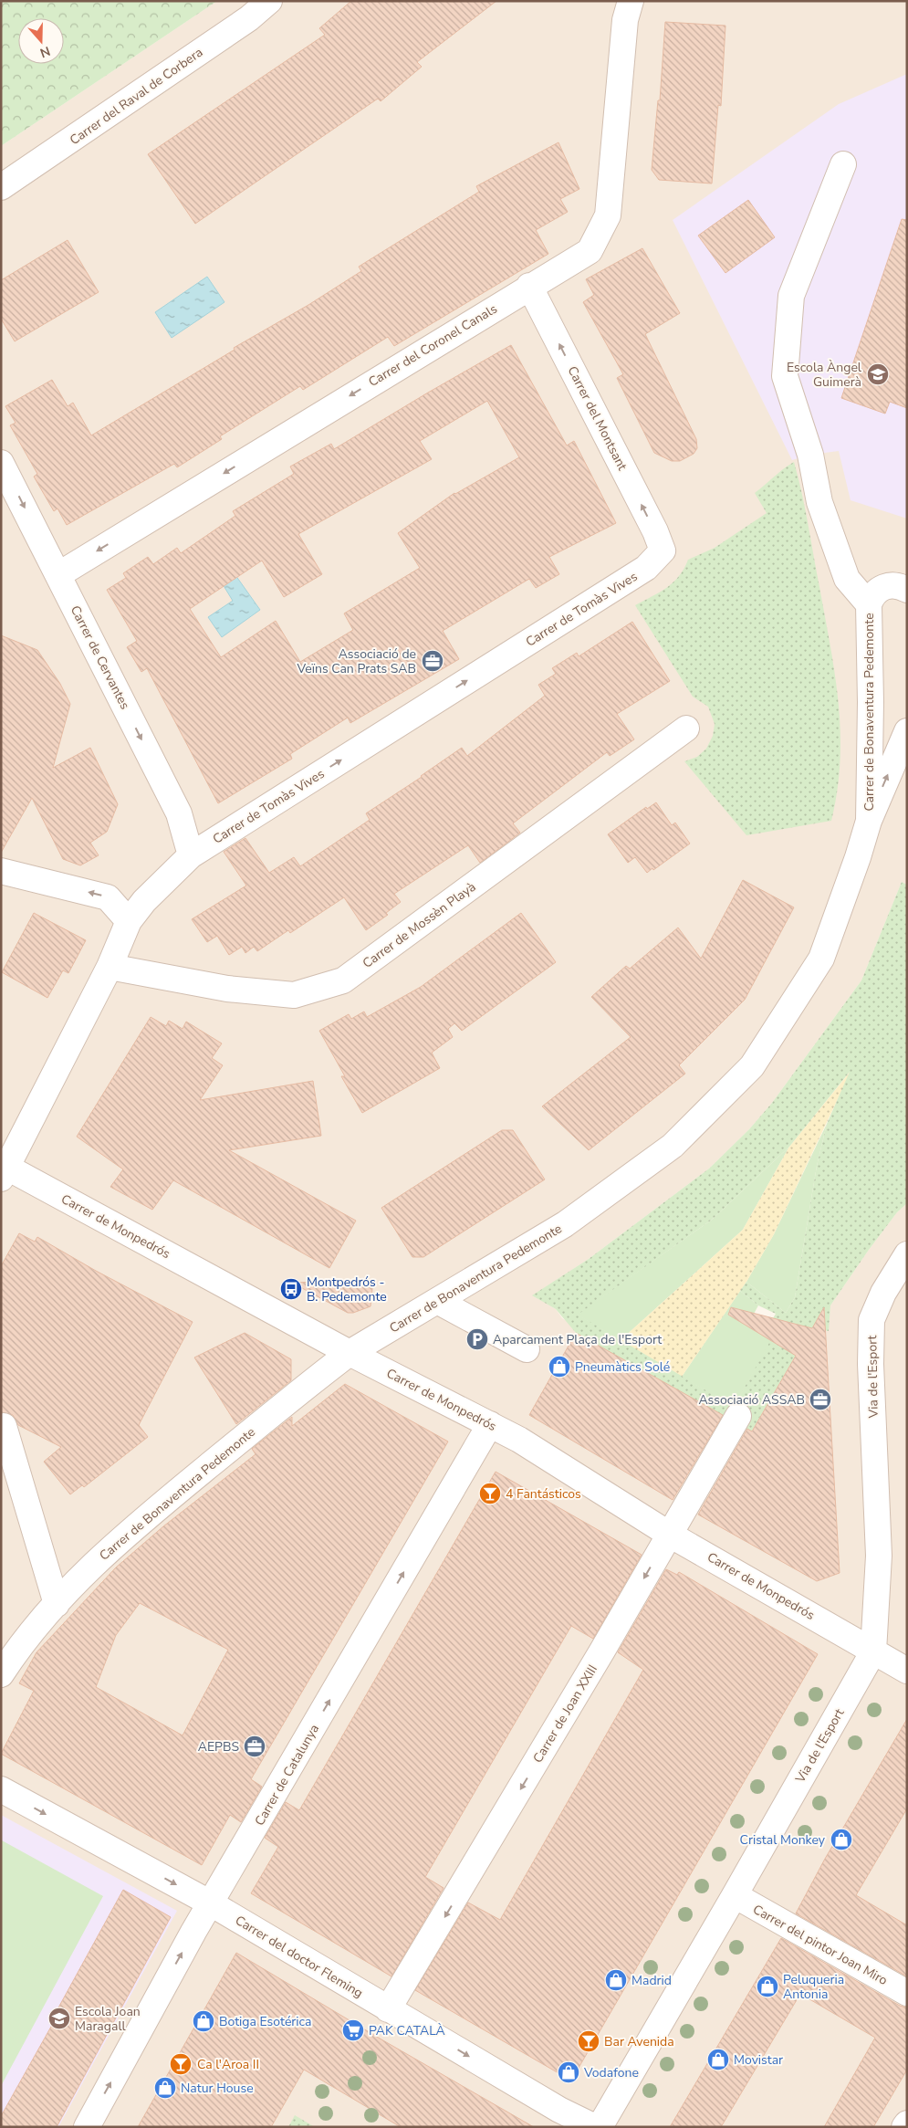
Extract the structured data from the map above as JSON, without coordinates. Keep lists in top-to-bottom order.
{
  "streets": {
    "street": [
      "Carrer del Raval de Corbera",
      "Carrer del Coronel Canals",
      "Carrer del Montsant",
      "Carrer de Tomàs Vives",
      "Carrer de Cervantes",
      "Carrer de Bonaventura Pedemonte",
      "Carrer de Mossèn Playà",
      "Carrer de Monpedrós",
      "Via de l'Esport",
      "Carrer de Joan XXIII",
      "Carrer de Catalunya",
      "Carrer del pintor Joan Miro",
      "Carrer del doctor Fleming"
    ]
  },
  "crossings": [
    ["Carrer del Coronel Canals", "Carrer del Montsant"],
    ["Carrer del Coronel Canals", "Carrer de Cervantes"],
    ["Carrer del Montsant", "Carrer de Tomàs Vives"],
    ["Carrer de Tomàs Vives", "Carrer de Cervantes"],
    ["Carrer de Tomàs Vives", "Carrer de Mossèn Playà"],
    ["Carrer de Tomàs Vives", "Carrer de Monpedrós"],
    ["Carrer de Bonaventura Pedemonte", "Carrer de Monpedrós"],
    ["Carrer de Monpedrós", "Via de l'Esport"],
    ["Carrer de Monpedrós", "Carrer de Joan XXIII"],
    ["Carrer de Monpedrós", "Carrer de Catalunya"],
    ["Via de l'Esport", "Carrer del pintor Joan Miro"],
    ["Carrer de Joan XXIII", "Carrer del doctor Fleming"],
    ["Carrer de Catalunya", "Carrer del doctor Fleming"]
  ],
  "one_way": [
    "Carrer del Coronel Canals",
    "Carrer del Montsant",
    "Carrer de Tomàs Vives",
    "Carrer de Cervantes",
    "Carrer de Joan XXIII",
    "Carrer de Catalunya",
    "Carrer del doctor Fleming"
  ],
  "places": {
    "school or university": ["Escola Àngel Guimerà", "Escola Joan Maragall"],
    "office": ["Associació de Veïns Can Prats SAB", "Associació ASSAB", "AEPBS"],
    "bus stop": ["Montpedrós - B. Pedemonte"],
    "parking": ["Aparcament Plaça de l'Esport"],
    "shop": [
      "Pneumàtics Solé",
      "Cristal Monkey",
      "Madrid",
      "Peluqueria Antonia",
      "Botiga Esotérica",
      "Movistar",
      "Vodafone",
      "Natur House"
    ],
    "bar": ["4 Fantásticos", "Bar Avenida", "Ca l'Aroa II"],
    "supermarket": ["PAK CATALÀ"]
  },
  "north": "bottom"
}
